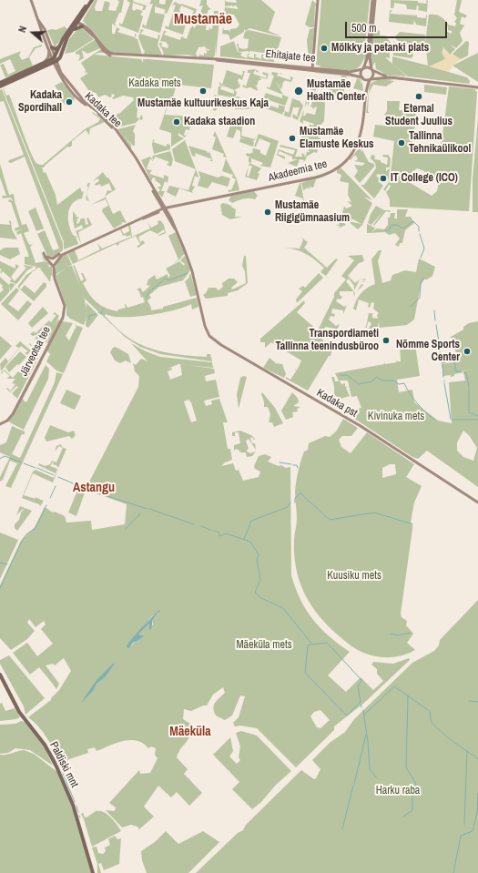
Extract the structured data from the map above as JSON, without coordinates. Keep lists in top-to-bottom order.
{
  "streets": {
    "main road": [
      "Ehitajate tee",
      "Kadaka tee",
      "Akadeemia tee",
      "Järveotsa tee",
      "Kadaka pst",
      "Paldiski mnt"
    ]
  },
  "crossings": [
    ["Ehitajate tee", "Akadeemia tee"],
    ["Kadaka tee", "Akadeemia tee"],
    ["Kadaka tee", "Kadaka pst"],
    ["Akadeemia tee", "Järveotsa tee"]
  ],
  "districts": ["Mustamäe", "Astangu", "Mäeküla"],
  "parks": [
    "Kadaka mets",
    "Kivinuka mets",
    "Kuusiku mets",
    "Mäeküla mets",
    "Harku raba"
  ],
  "places": [
    "Mölkky ja petanki plats",
    "Mustamäe kultuurikeskus Kaja",
    "Mustamäe Health Center",
    "Eternal Student Juulius",
    "Kadaka Spordihall",
    "Kadaka staadion",
    "Mustamäe Elamuste Keskus",
    "Tallinna Tehnikaülikool",
    "IT College (ICO)",
    "Mustamäe Riigigümnaasium",
    "Transpordiameti Tallinna teenindusbüroo",
    "Nõmme Sports Center"
  ],
  "scale_bar": "500 m",
  "north": "left"
}
